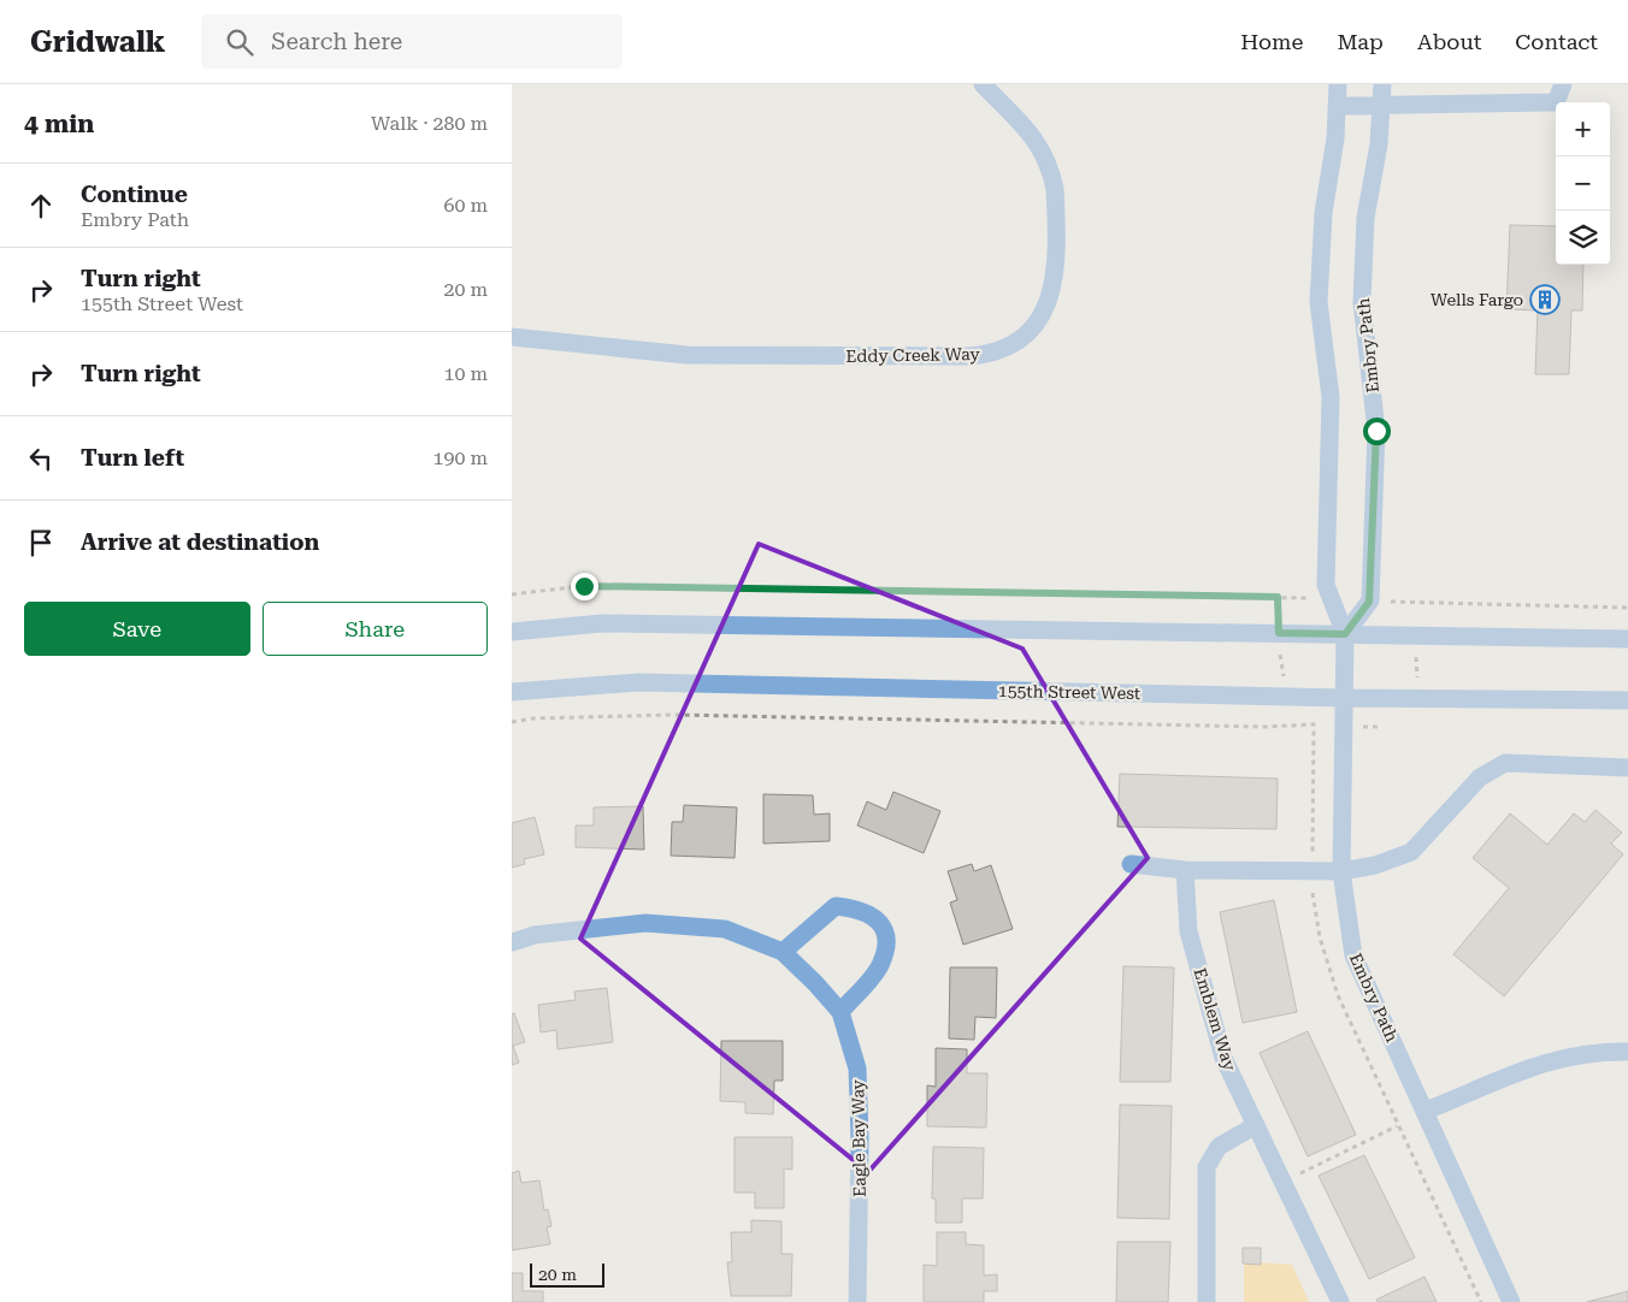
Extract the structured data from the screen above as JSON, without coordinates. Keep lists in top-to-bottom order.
{
  "streets": {
    "street": [
      "Embry Path",
      "Eddy Creek Way",
      "155th Street West",
      "Emblem Way",
      "Eagle Bay Way"
    ]
  },
  "crossings": [
    ["Embry Path", "155th Street West"]
  ],
  "places": {
    "building": ["Wells Fargo"]
  },
  "scale_bar": "20 m",
  "page": {
    "header": "Gridwalk",
    "search": "Search here",
    "nav": [
      "Home",
      "Map",
      "About",
      "Contact"
    ],
    "heading": ["4 min", "Walk · 280 m"],
    "map_buttons": ["+", "−"],
    "list": [
      ["Continue", "Embry Path", "60 m"],
      ["Turn right", "155th Street West", "20 m"],
      ["Turn right", "10 m"],
      ["Turn left", "190 m"],
      "Arrive at destination"
    ],
    "buttons": ["Save", "Share"],
    "scale": "20 m"
  }
}
